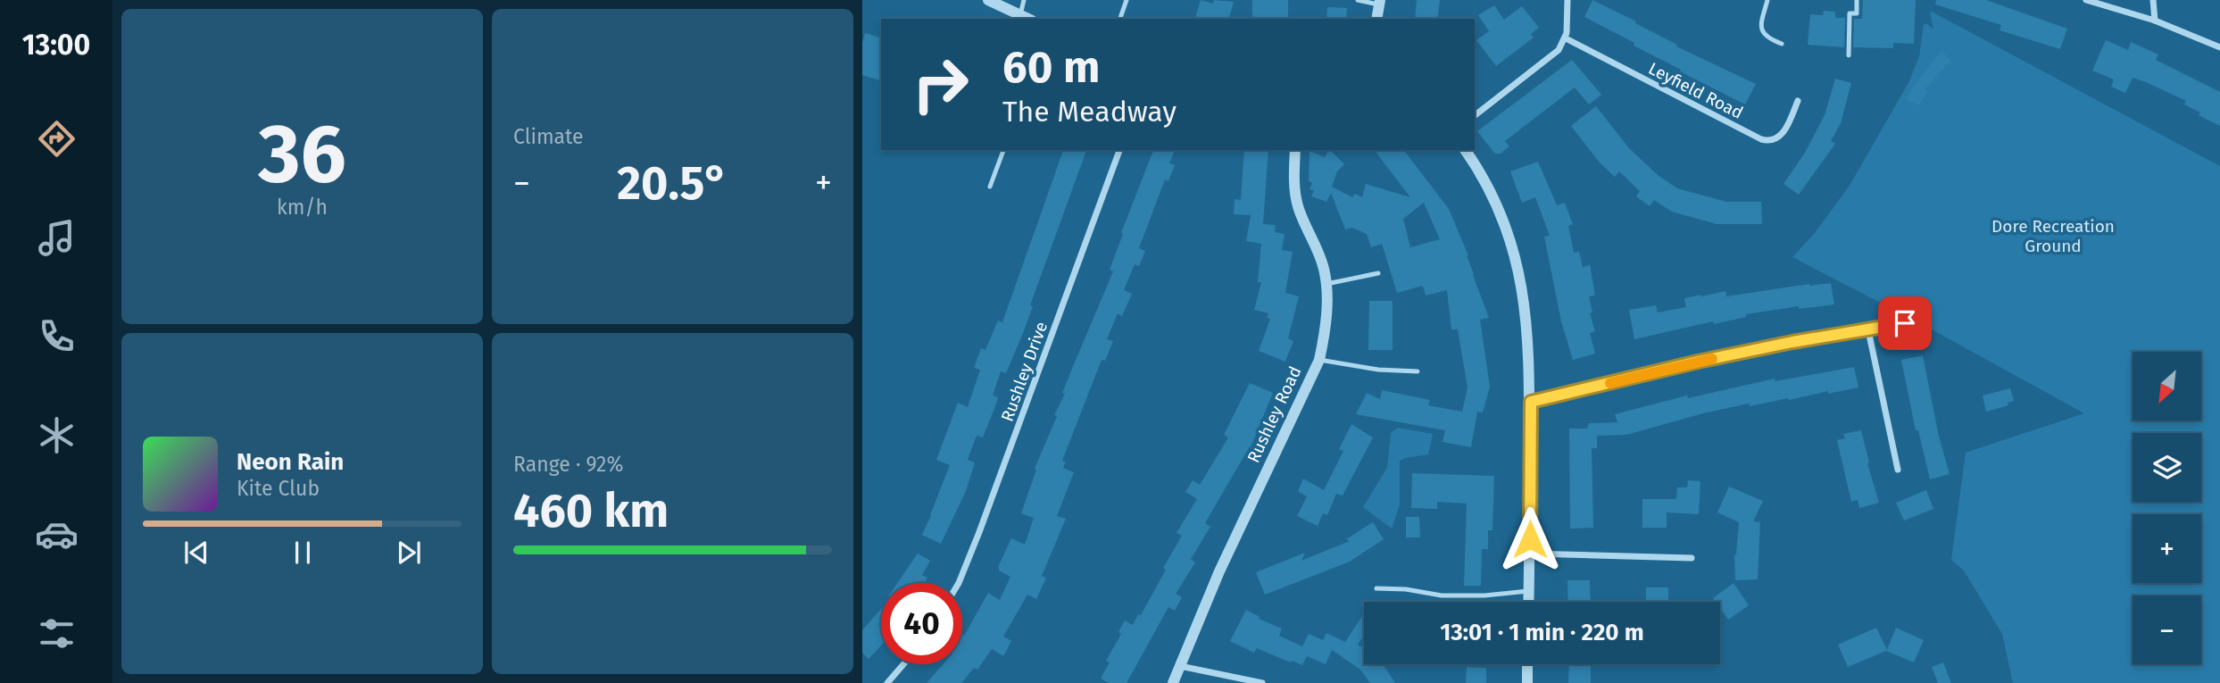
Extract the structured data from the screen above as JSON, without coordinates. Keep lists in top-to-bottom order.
{
  "streets": {
    "street": ["Leyfield Road", "Rushley Drive", "Rushley Road"]
  },
  "parks": ["Dore Recreation Ground"],
  "north": "bottom left",
  "page": {
    "tabs": "13:00",
    "tile": [
      ["36", "km/h"],
      "Climate",
      ["Range · 92%", "460 km"]
    ],
    "turn": ["60 m", "The Meadway"],
    "heat": ["−", "20.5°", "+"],
    "map_buttons": ["+", "−"],
    "song": ["Neon Rain", "Kite Club"],
    "limit": "40",
    "trip": "13:01 · 1 min · 220 m"
  }
}
